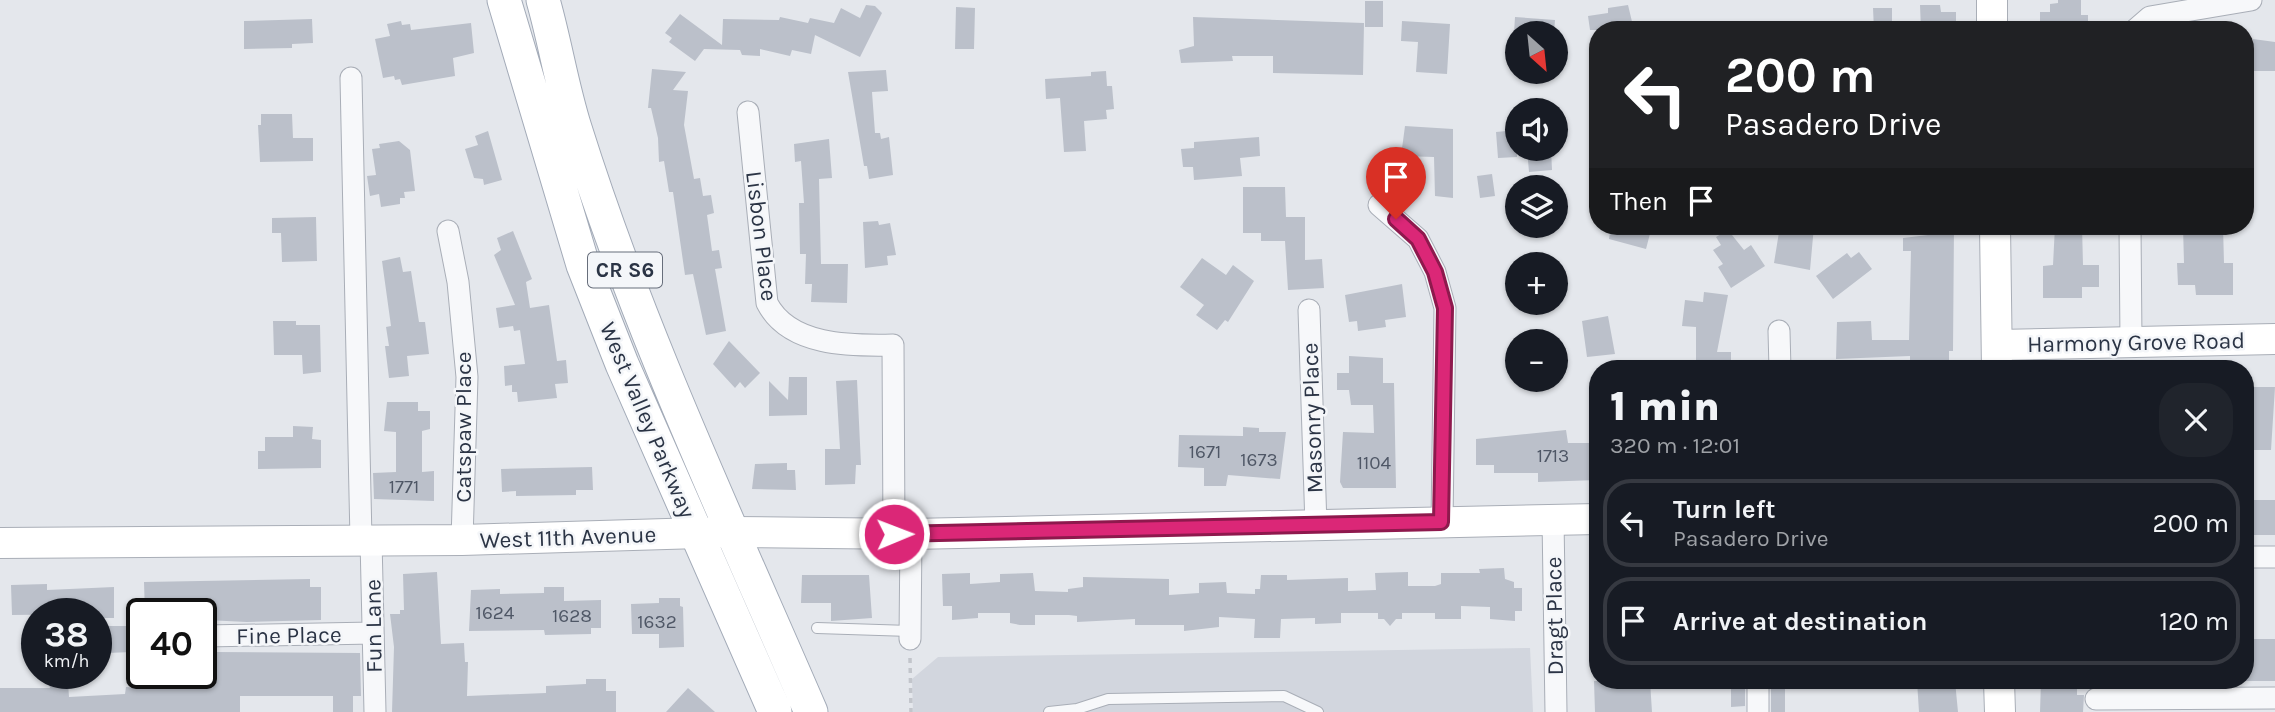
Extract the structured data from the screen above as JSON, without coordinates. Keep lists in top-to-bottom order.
{
  "streets": {
    "main road": ["CR S6", "West Valley Parkway"],
    "street": [
      "Lisbon Place",
      "Harmony Grove Road",
      "Masonry Place",
      "Catspaw Place",
      "West 11th Avenue",
      "Dragt Place",
      "Fun Lane",
      "Fine Place"
    ]
  },
  "crossings": [
    ["Lisbon Place", "West 11th Avenue"],
    ["Masonry Place", "West 11th Avenue"],
    ["West Valley Parkway", "West 11th Avenue"],
    ["Catspaw Place", "West 11th Avenue"],
    ["West 11th Avenue", "Dragt Place"],
    ["West 11th Avenue", "Fun Lane"],
    ["Fun Lane", "Fine Place"]
  ],
  "house_numbers": [
    "1671",
    "1713",
    "1673",
    "1104",
    "1771",
    "1624",
    "1628",
    "1632"
  ],
  "north": "bottom right",
  "page": {
    "map_buttons": ["+", "−"],
    "turn": ["200 m", "Pasadero Drive"],
    "then": "Then",
    "heading": ["1 min", "320 m · 12:01"],
    "list": [
      {
        "name": "Turn left",
        "note": "Pasadero Drive",
        "value": "200 m"
      },
      {
        "name": "Arrive at destination",
        "value": "120 m"
      }
    ],
    "speed": "38 km/h",
    "limit": "40"
  }
}
